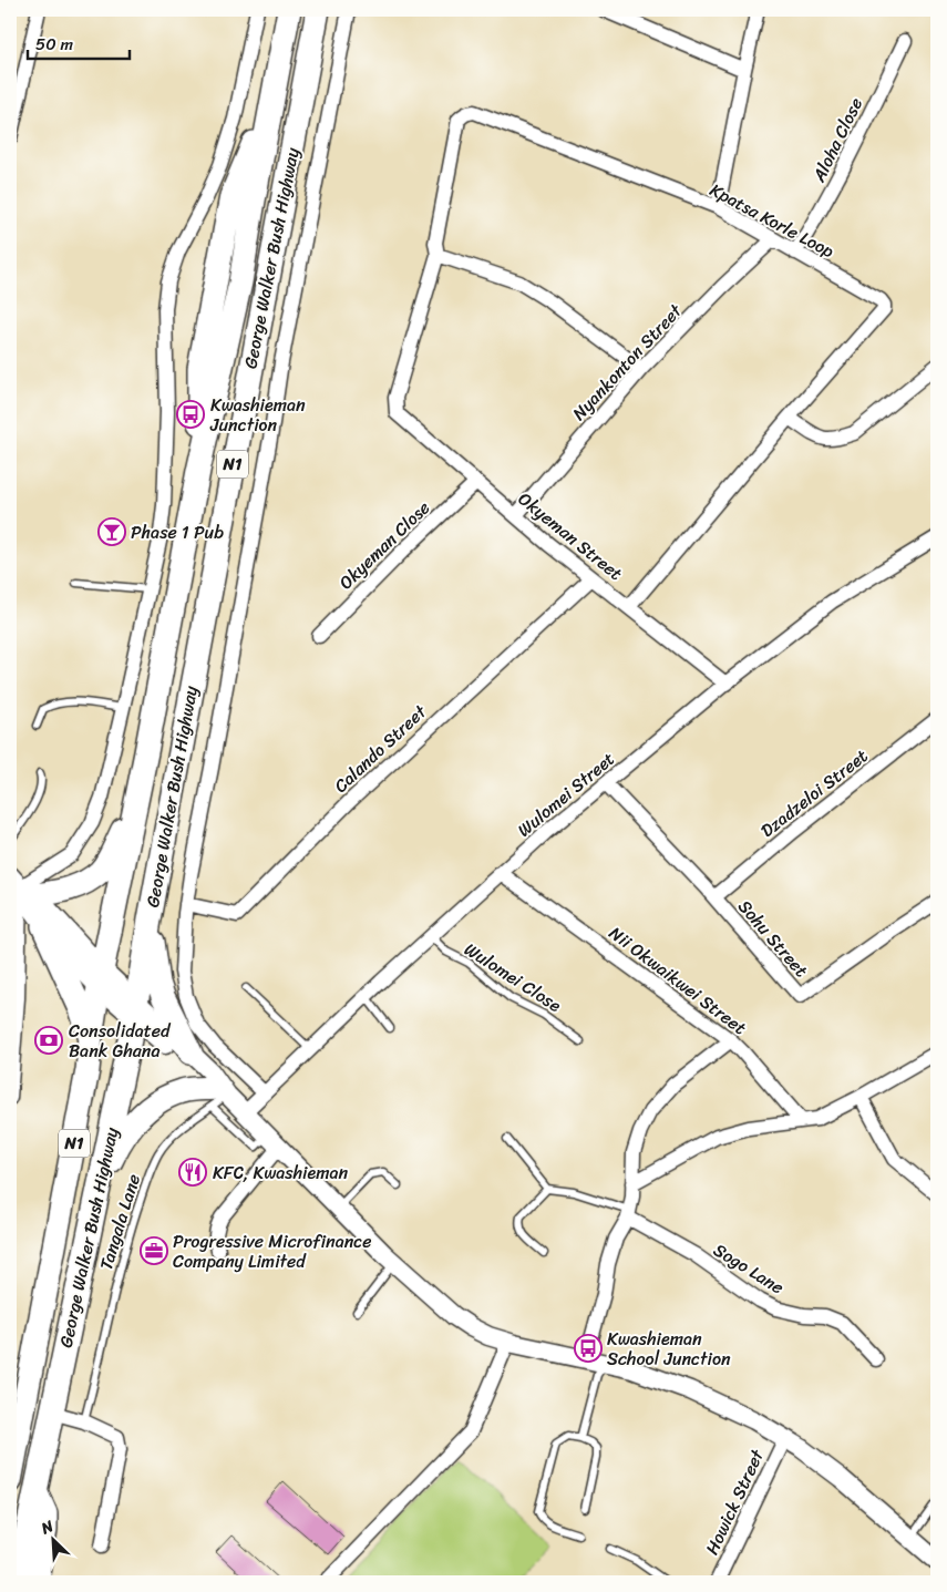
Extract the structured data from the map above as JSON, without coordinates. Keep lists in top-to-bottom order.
{
  "streets": {
    "highway": ["George Walker Bush Highway", "N1"],
    "street": [
      "Aloha Close",
      "Kpatsa Korle Loop",
      "Nyankonton Street",
      "Okyeman Street",
      "Okyeman Close",
      "Calando Street",
      "Dzadzeloi Street",
      "Wulomei Street",
      "Sohu Street",
      "Nii Okwaikwei Street",
      "Sogo Lane",
      "Howick Street"
    ],
    "lane": ["Wulomei Close", "Tangala Lane"]
  },
  "crossings": [
    ["Aloha Close", "Kpatsa Korle Loop"],
    ["Kpatsa Korle Loop", "Nyankonton Street"],
    ["Kpatsa Korle Loop", "Okyeman Street"],
    ["Nyankonton Street", "Okyeman Street"],
    ["Okyeman Street", "Okyeman Close"],
    ["Okyeman Street", "Calando Street"],
    ["Okyeman Street", "Wulomei Street"],
    ["Dzadzeloi Street", "Sohu Street"],
    ["Wulomei Street", "Sohu Street"],
    ["Wulomei Street", "Wulomei Close"],
    ["Wulomei Street", "Nii Okwaikwei Street"]
  ],
  "places": {
    "bus stop": ["Kwashieman Junction", "Kwashieman School Junction"],
    "bar": ["Phase 1 Pub"],
    "bank": ["Consolidated Bank Ghana"],
    "restaurant": ["KFC, Kwashieman"],
    "office": ["Progressive Microfinance Company Limited"]
  },
  "scale_bar": "50 m",
  "north": "top left"
}
